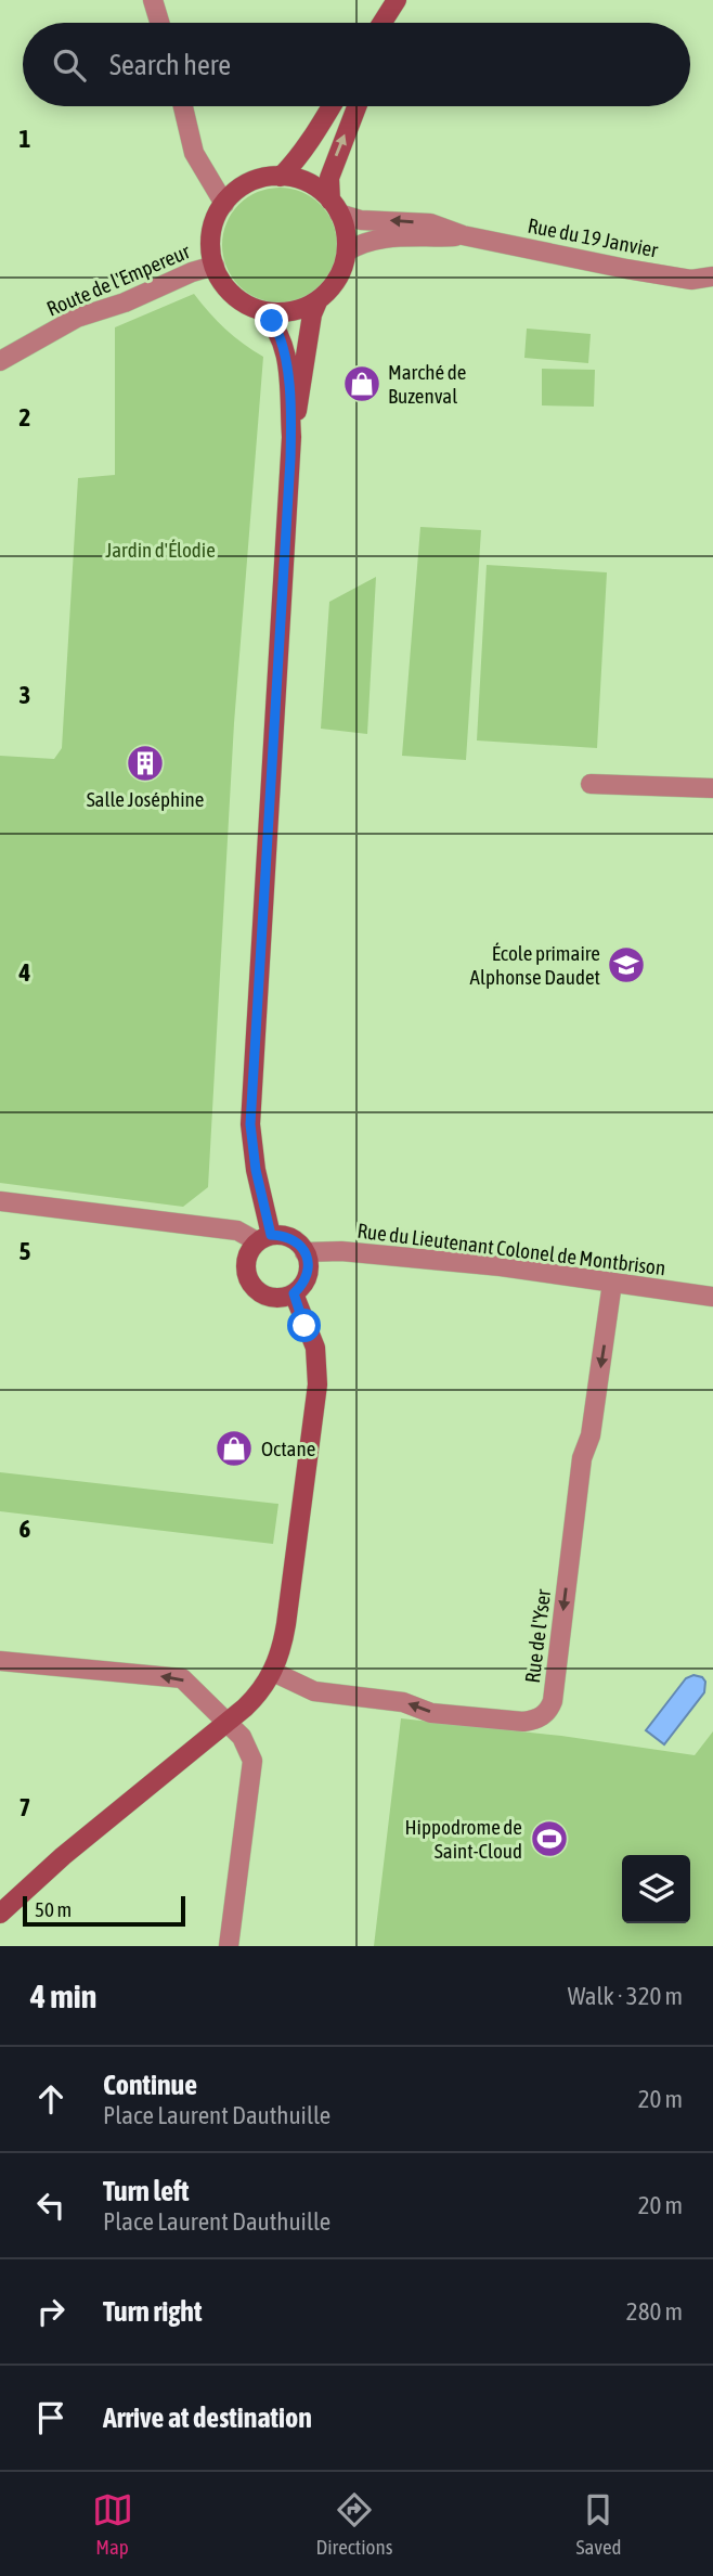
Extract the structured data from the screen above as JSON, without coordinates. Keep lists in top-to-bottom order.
{
  "streets": {
    "street": [
      "Rue du 19 Janvier",
      "Route de l'Empereur",
      "Rue du Lieutenant Colonel de Montbrison",
      "Rue de l'Yser"
    ]
  },
  "crossings": [
    ["Rue du 19 Janvier", "Route de l'Empereur"],
    ["Rue du Lieutenant Colonel de Montbrison", "Rue de l'Yser"]
  ],
  "parks": ["Jardin d'Élodie"],
  "places": {
    "shop": ["Marché de Buzenval", "Octane"],
    "building": ["Salle Joséphine"],
    "school or university": ["École primaire Alphonse Daudet"],
    "sports": ["Hippodrome de Saint-Cloud"]
  },
  "scale_bar": "50 m",
  "page": {
    "search": "Search here",
    "scale": "50 m",
    "heading": ["4 min", "Walk · 320 m"],
    "list": [
      ["Continue", "Place Laurent Dauthuille", "20 m"],
      ["Turn left", "Place Laurent Dauthuille", "20 m"],
      ["Turn right", "280 m"],
      "Arrive at destination"
    ],
    "nav": ["Map", "Directions", "Saved"]
  },
  "grid": {
    "rows": [
      "1",
      "2",
      "3",
      "4",
      "5",
      "6",
      "7"
    ]
  }
}
